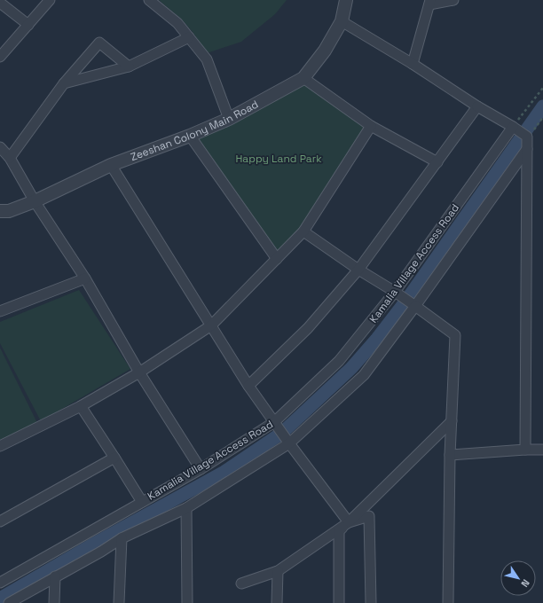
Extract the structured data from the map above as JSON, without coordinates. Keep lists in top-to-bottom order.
{
  "streets": {
    "street": ["Zeeshan Colony Main Road", "Kamalia Village Access Road"]
  },
  "parks": ["Happy Land Park"],
  "north": "bottom right"
}
